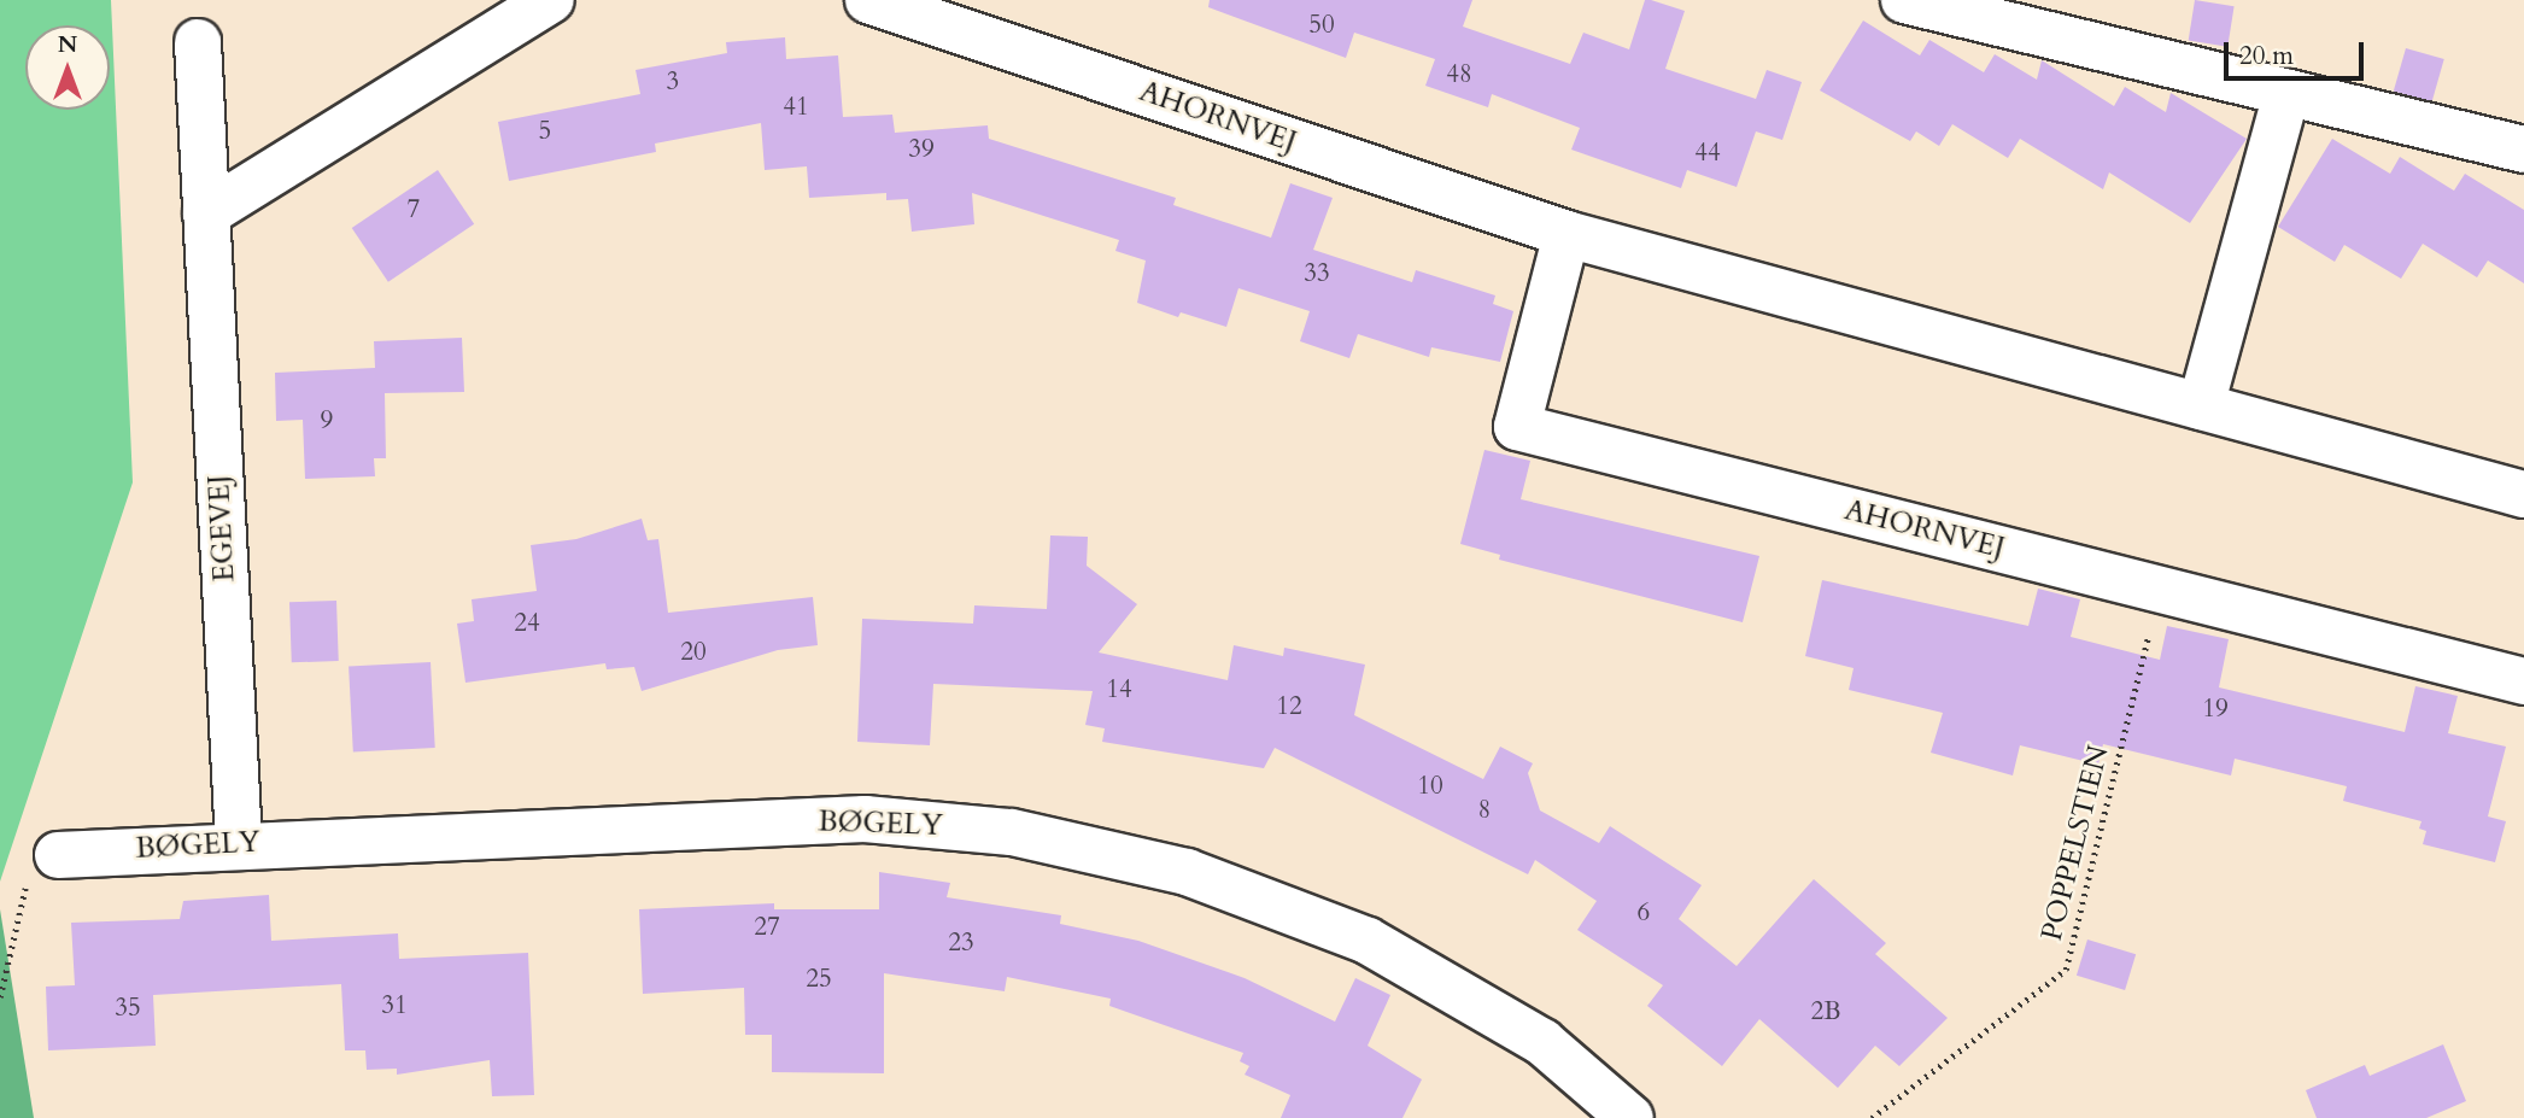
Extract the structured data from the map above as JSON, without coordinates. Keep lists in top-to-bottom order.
{
  "streets": {
    "street": ["AHORNVEJ", "EGEVEJ", "BØGELY"],
    "path": ["POPPELSTIEN"]
  },
  "crossings": [
    ["AHORNVEJ", "POPPELSTIEN"],
    ["EGEVEJ", "BØGELY"]
  ],
  "house_numbers": [
    "50",
    "48",
    "3",
    "41",
    "5",
    "39",
    "44",
    "7",
    "33",
    "9",
    "24",
    "20",
    "14",
    "12",
    "19",
    "10",
    "8",
    "6",
    "27",
    "23",
    "25",
    "31",
    "35",
    "2B"
  ],
  "scale_bar": "20 m",
  "north": "top"
}
